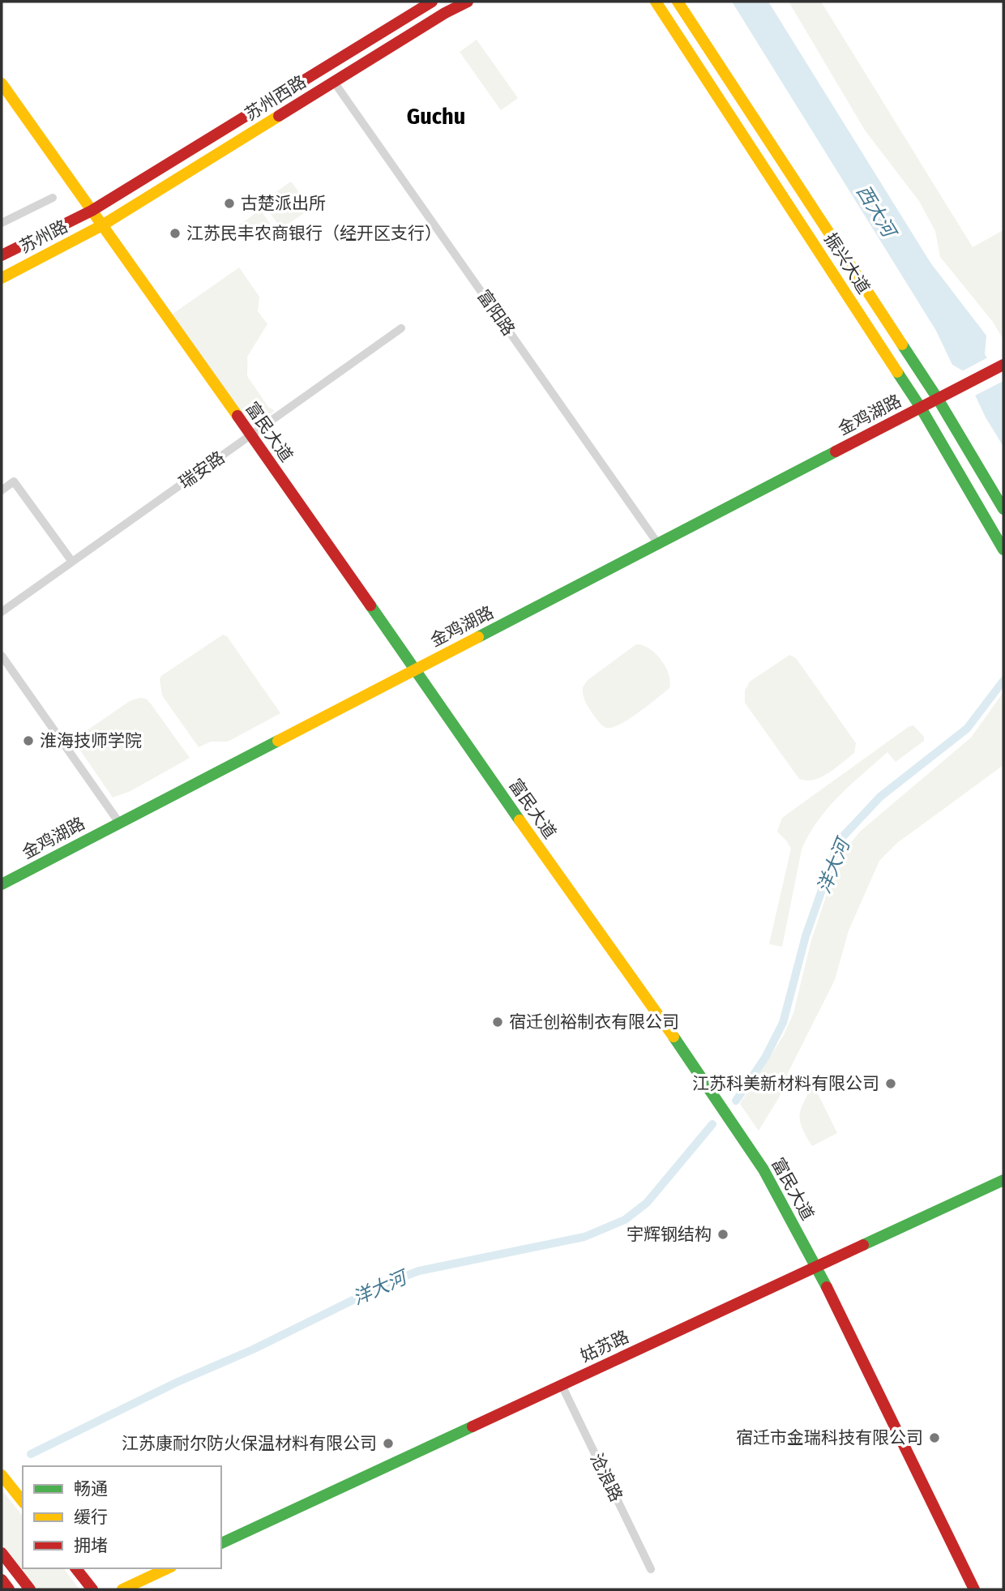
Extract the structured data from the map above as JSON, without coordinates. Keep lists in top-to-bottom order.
{
  "streets": {
    "main road": [
      "苏州西路",
      "苏州路",
      "振兴大道",
      "金鸡湖路",
      "富民大道",
      "姑苏路"
    ],
    "street": ["富阳路", "瑞安路", "沧浪路"]
  },
  "crossings": [
    ["苏州西路", "苏州路"],
    ["苏州西路", "富阳路"],
    ["苏州西路", "富民大道"],
    ["苏州路", "富民大道"],
    ["振兴大道", "金鸡湖路"],
    ["富阳路", "金鸡湖路"],
    ["金鸡湖路", "富民大道"],
    ["富民大道", "瑞安路"],
    ["富民大道", "姑苏路"],
    ["姑苏路", "沧浪路"]
  ],
  "districts": ["Guchu"],
  "water": ["西大河", "洋大河"],
  "places": [
    "古楚派出所",
    "江苏民丰农商银行（经开区支行）",
    "淮海技师学院",
    "宿迁创裕制衣有限公司",
    "江苏科美新材料有限公司",
    "宇辉钢结构",
    "宿迁市金瑞科技有限公司",
    "江苏康耐尔防火保温材料有限公司"
  ],
  "legend": ["畅通", "缓行", "拥堵"]
}
